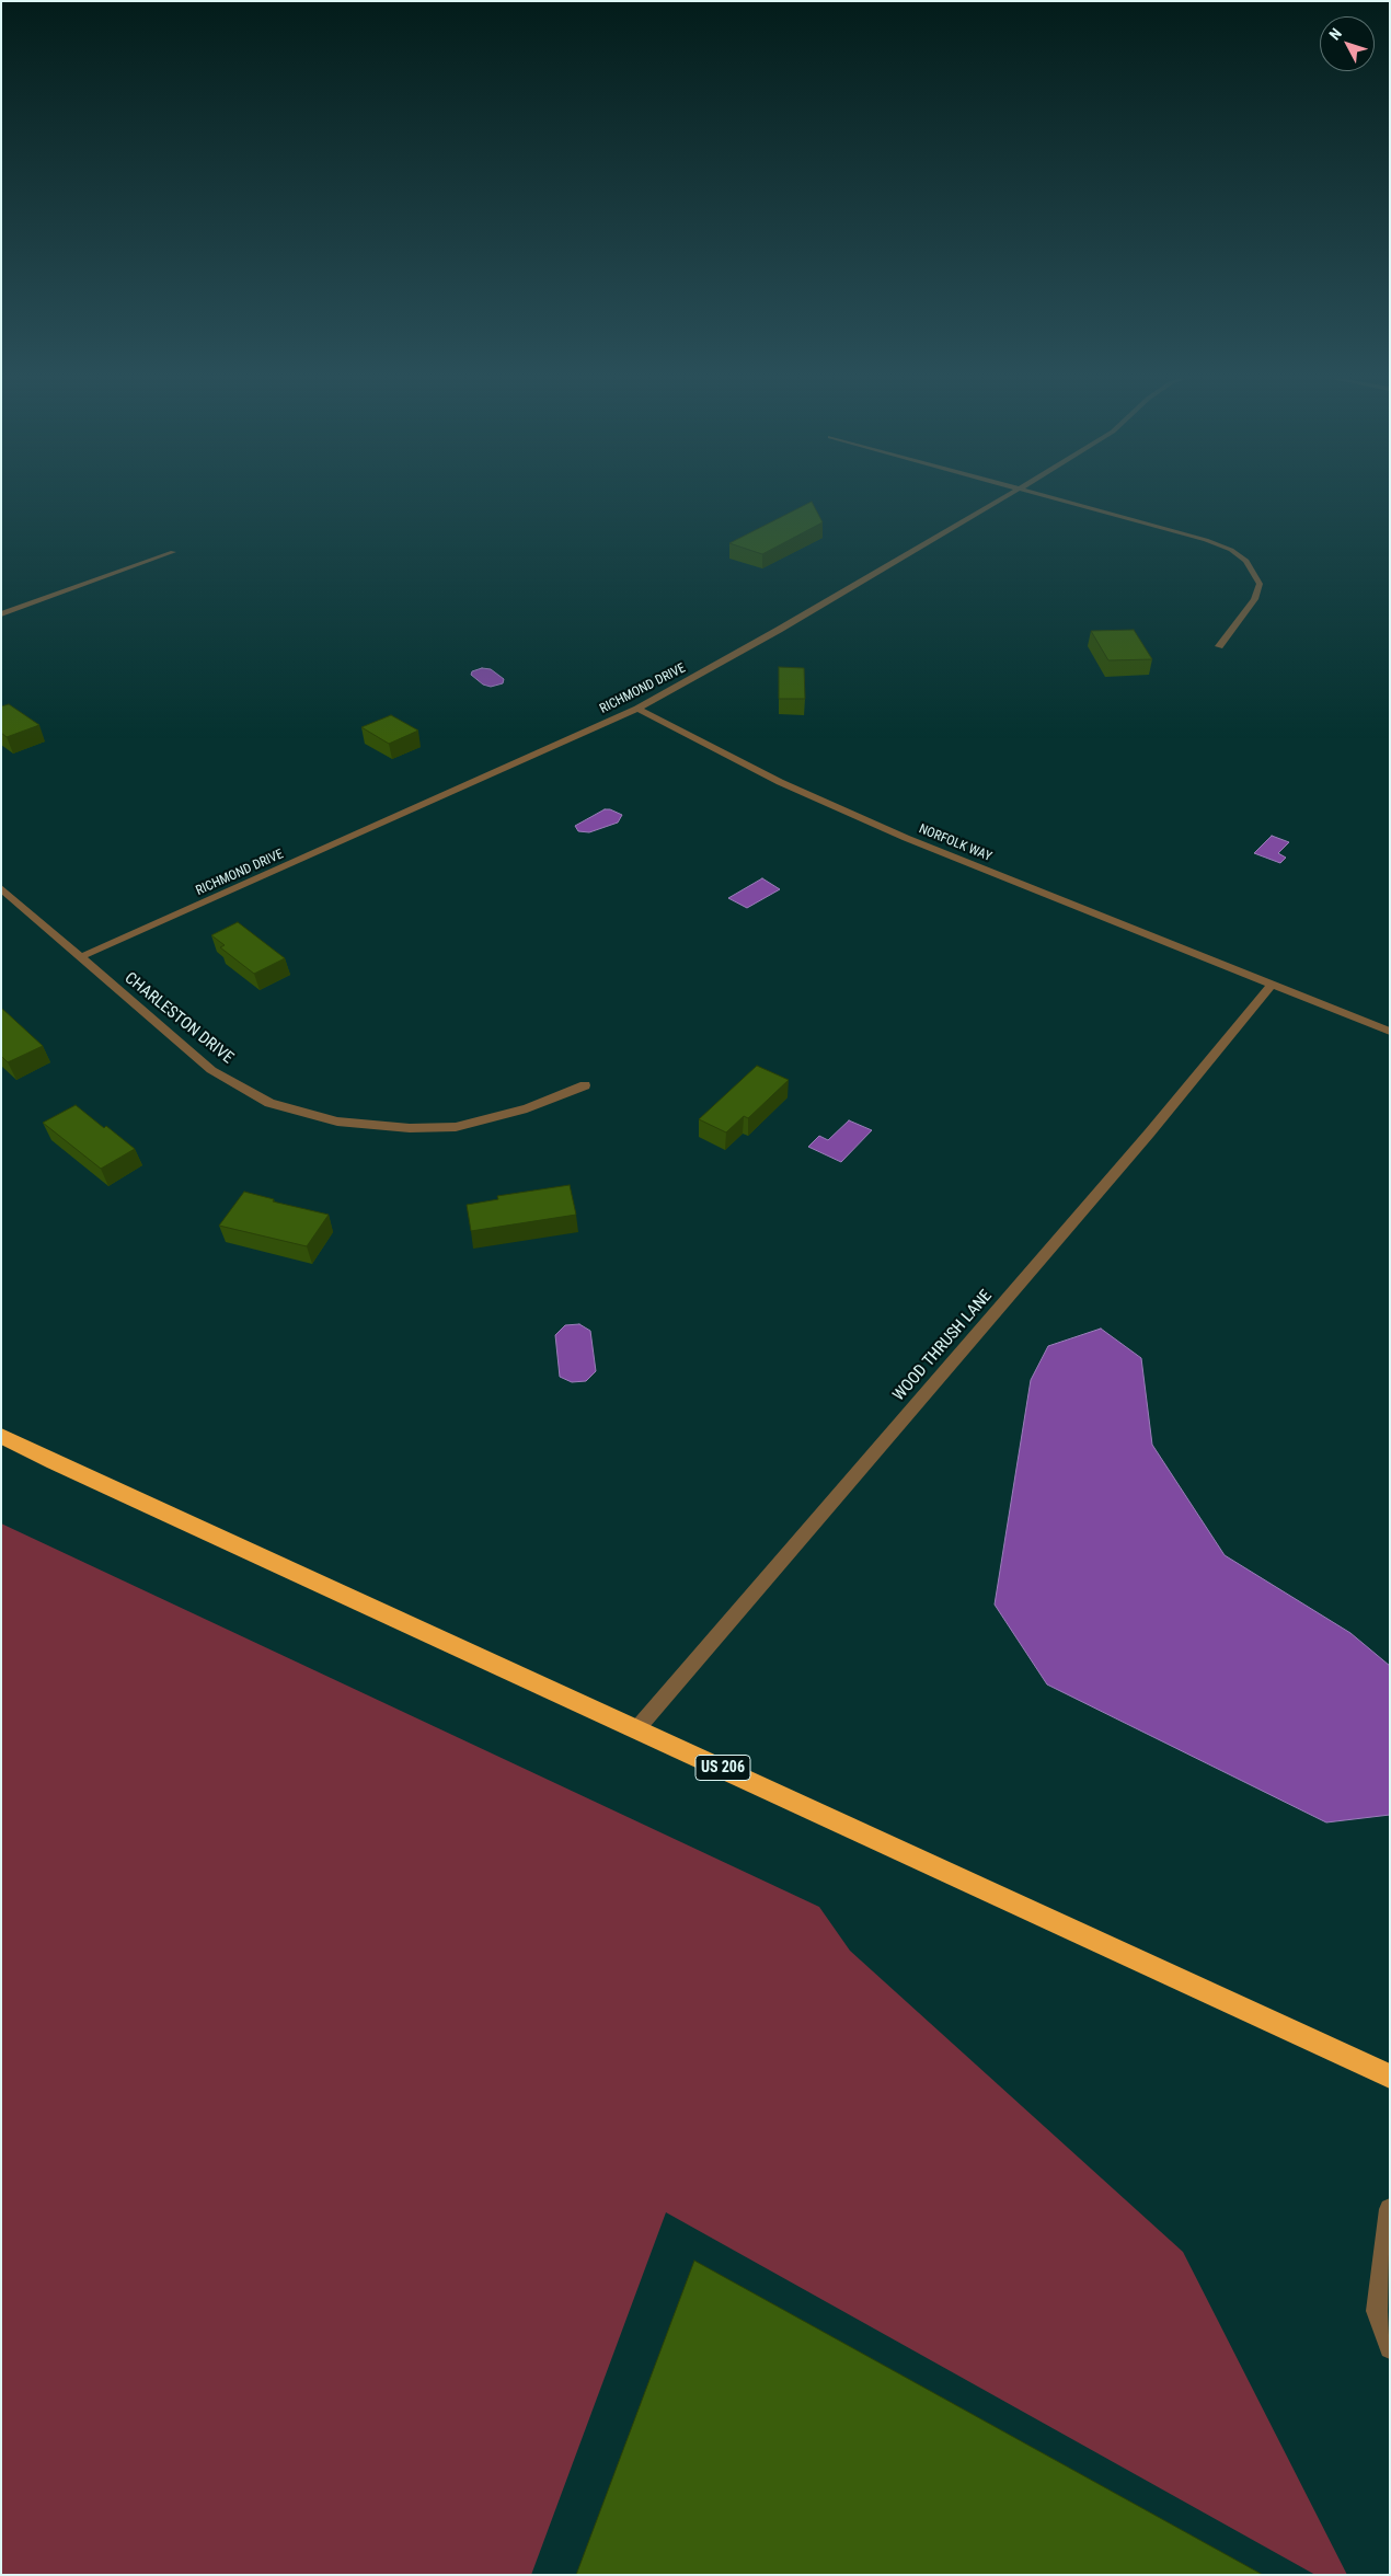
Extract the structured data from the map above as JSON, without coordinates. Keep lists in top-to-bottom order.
{
  "streets": {
    "highway": ["US 206"],
    "street": [
      "RICHMOND DRIVE",
      "NORFOLK WAY",
      "CHARLESTON DRIVE",
      "WOOD THRUSH LANE"
    ]
  },
  "crossings": [
    ["RICHMOND DRIVE", "NORFOLK WAY"],
    ["RICHMOND DRIVE", "CHARLESTON DRIVE"],
    ["NORFOLK WAY", "WOOD THRUSH LANE"],
    ["WOOD THRUSH LANE", "US 206"]
  ],
  "north": "top left"
}
